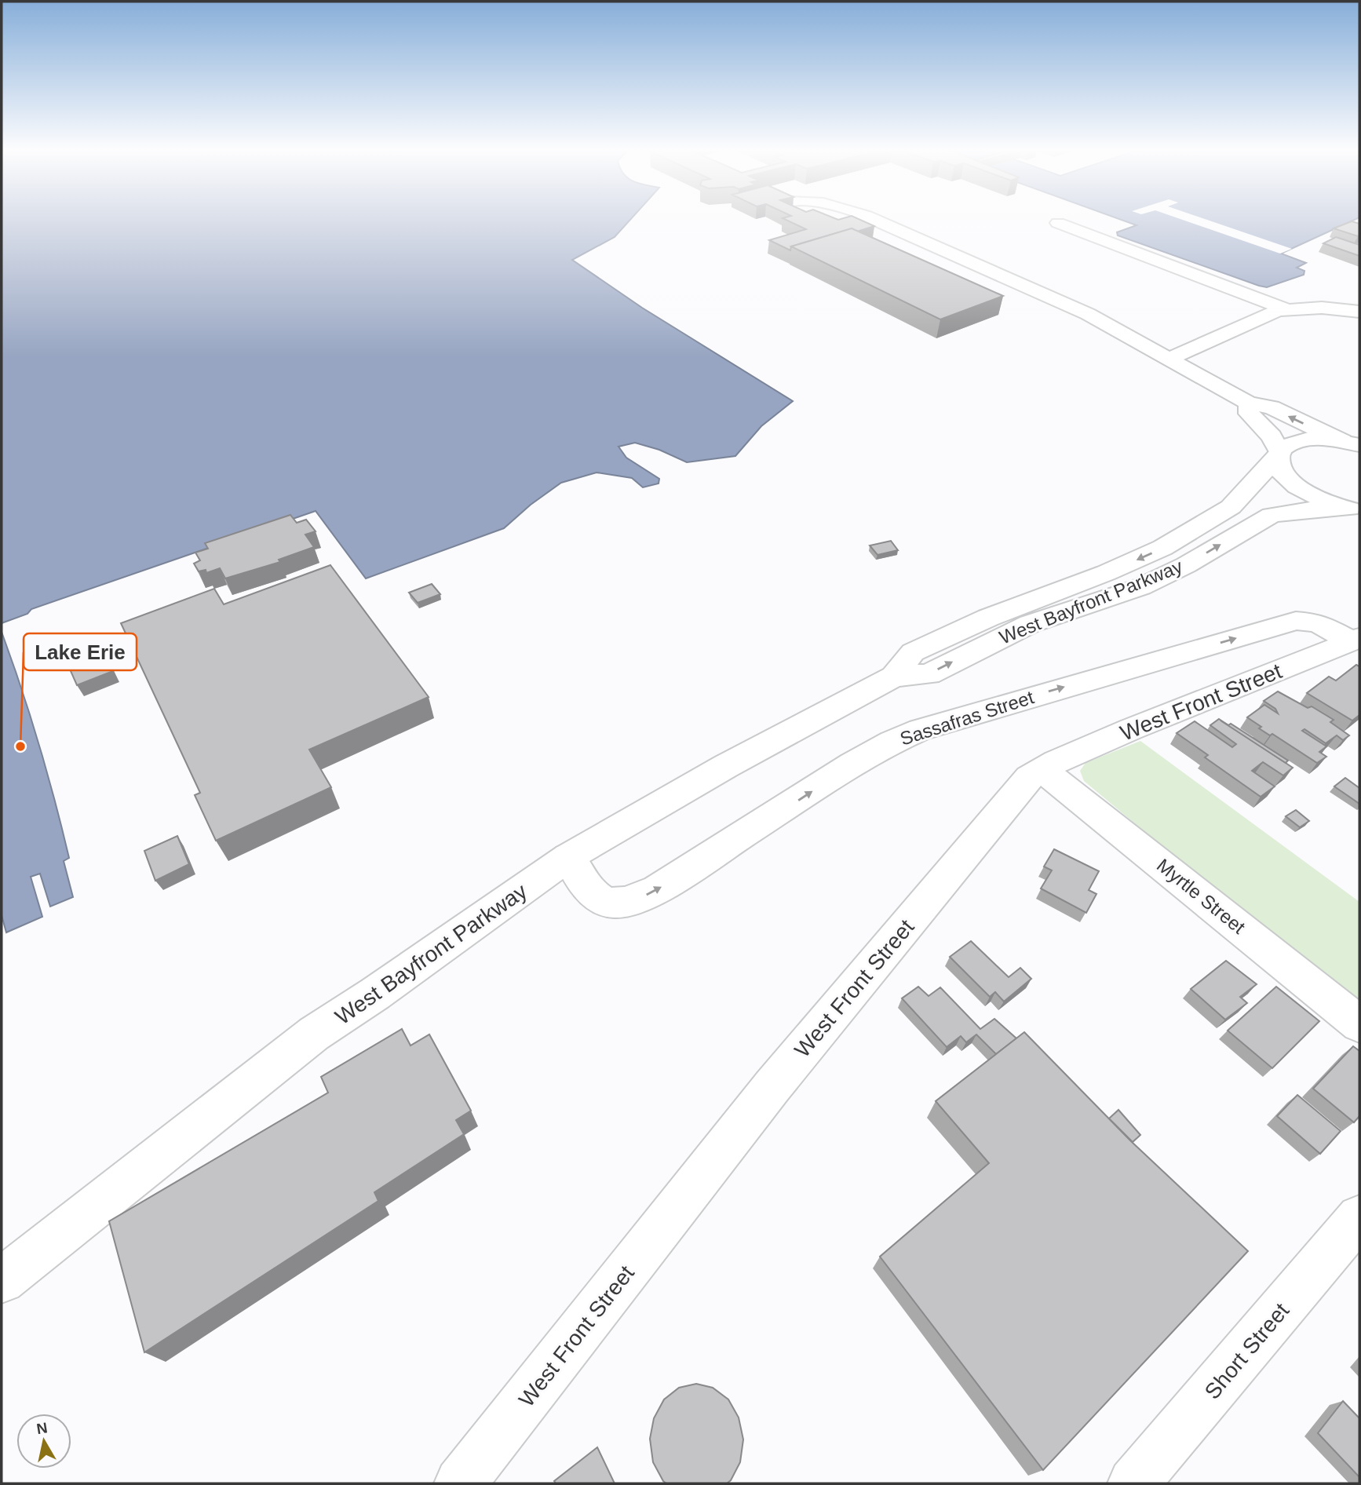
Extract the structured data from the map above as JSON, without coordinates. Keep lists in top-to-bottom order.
{
  "streets": {
    "main road": [
      "West Bayfront Parkway",
      "West Front Street",
      "Sassafras Street",
      "Myrtle Street",
      "Short Street"
    ]
  },
  "crossings": [
    ["West Bayfront Parkway", "Sassafras Street"],
    ["West Front Street", "Sassafras Street"],
    ["West Front Street", "Myrtle Street"]
  ],
  "one_way": ["Sassafras Street"],
  "places": ["Lake Erie"],
  "north": "top"
}
